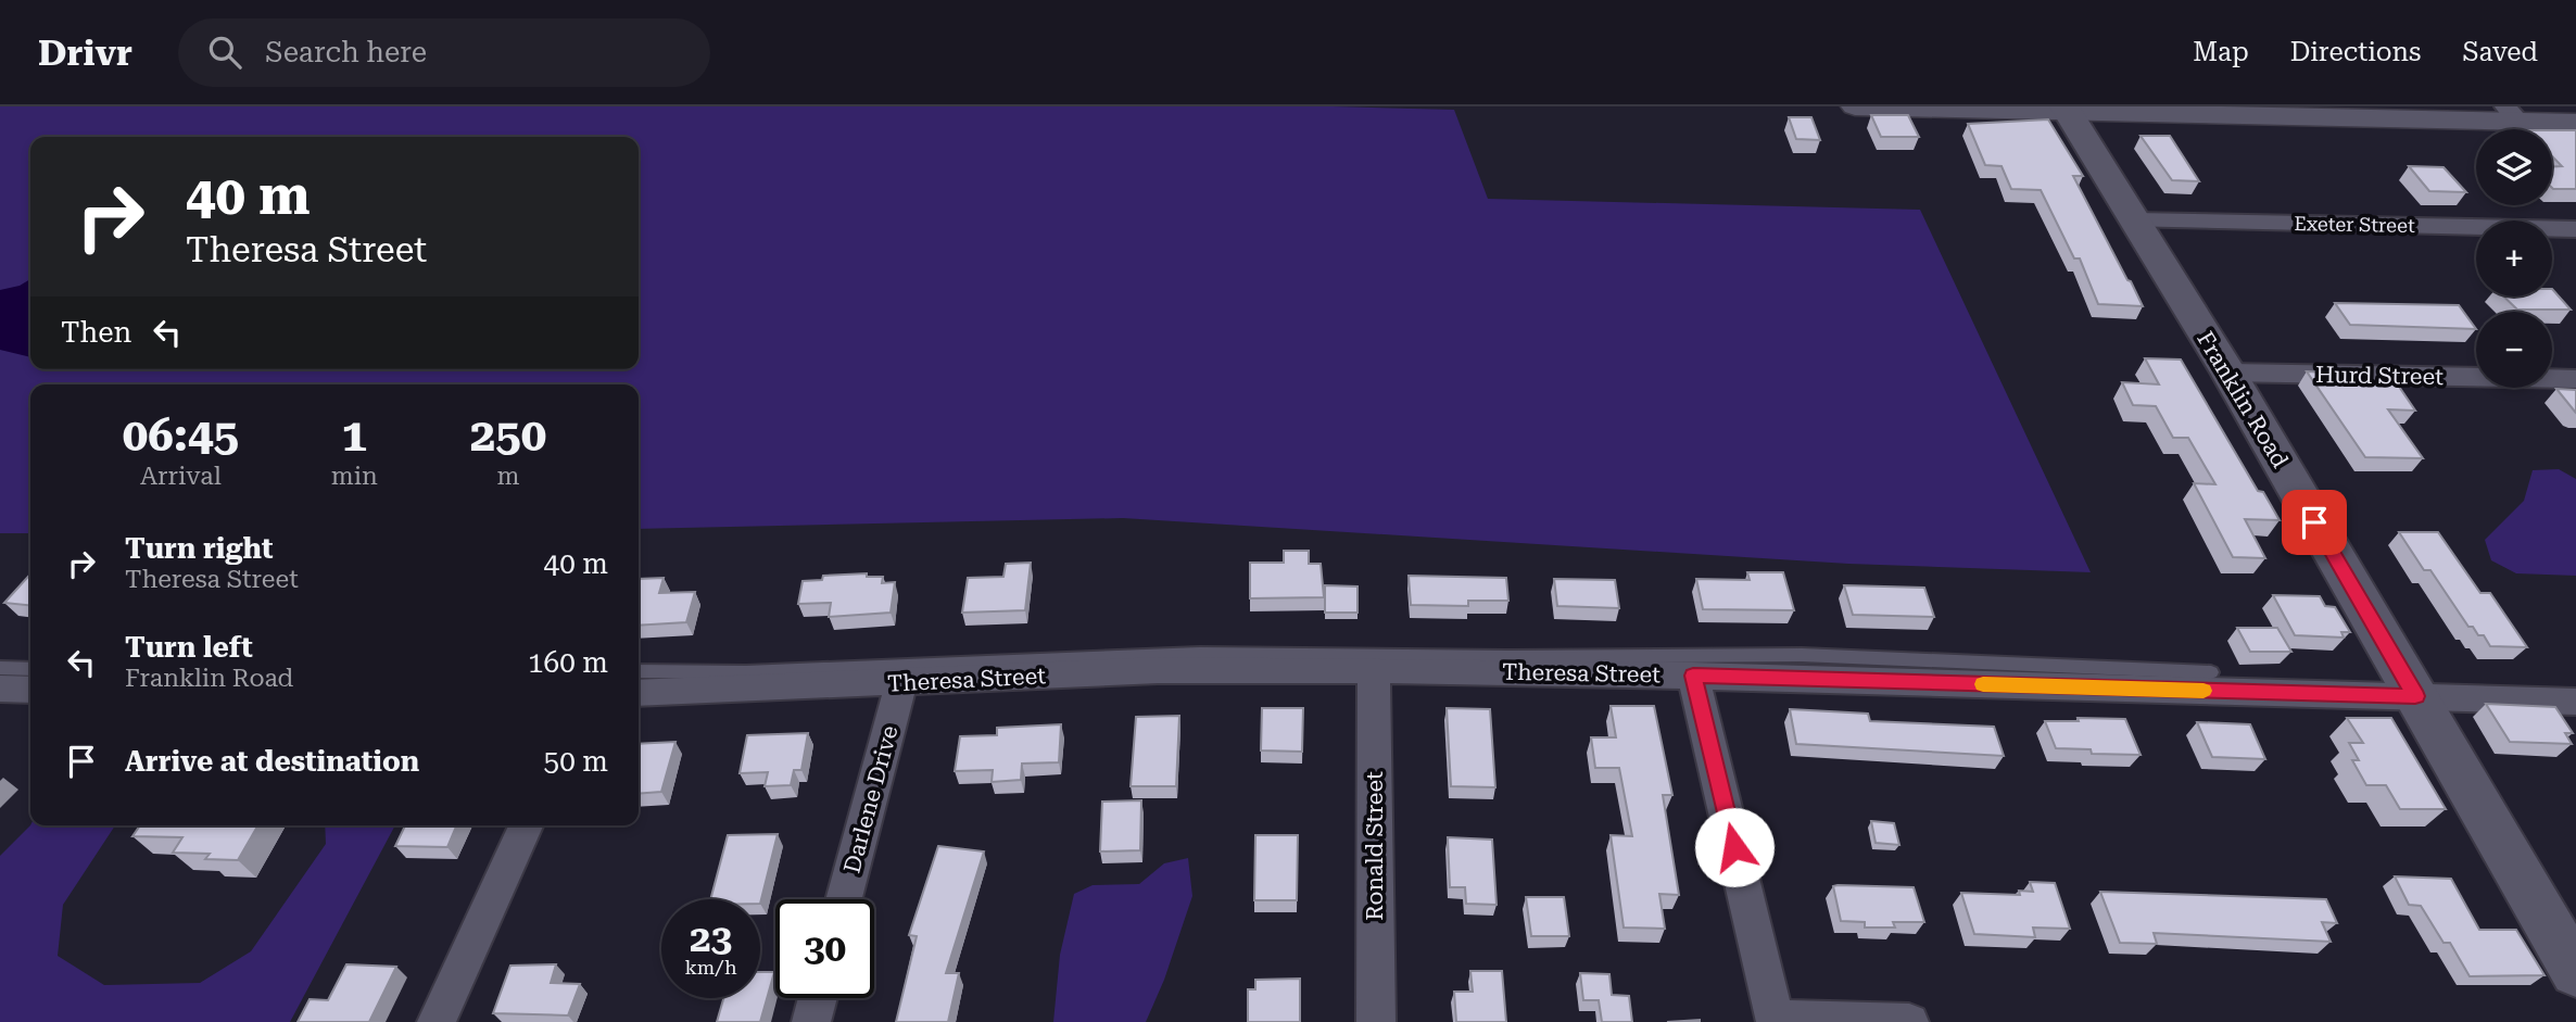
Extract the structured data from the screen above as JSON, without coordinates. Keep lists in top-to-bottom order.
{
  "streets": {
    "main road": ["Franklin Road"],
    "street": [
      "Exeter Street",
      "Hurd Street",
      "Theresa Street",
      "Darlene Drive",
      "Ronald Street"
    ]
  },
  "crossings": [
    ["Exeter Street", "Franklin Road"],
    ["Hurd Street", "Franklin Road"],
    ["Franklin Road", "Theresa Street"],
    ["Theresa Street", "Darlene Drive"],
    ["Theresa Street", "Ronald Street"]
  ],
  "page": {
    "header": "Drivr",
    "search": "Search here",
    "nav": ["Map", "Directions", "Saved"],
    "map_buttons": ["+", "−"],
    "turn": ["40 m", "Theresa Street"],
    "then": "Then",
    "eta": [
      "06:45",
      "Arrival",
      "1",
      "min",
      "250",
      "m"
    ],
    "list": [
      {
        "name": "Turn right",
        "note": "Theresa Street",
        "value": "40 m"
      },
      {
        "name": "Turn left",
        "note": "Franklin Road",
        "value": "160 m"
      },
      {
        "name": "Arrive at destination",
        "value": "50 m"
      }
    ],
    "speed": "23 km/h",
    "limit": "30"
  }
}
